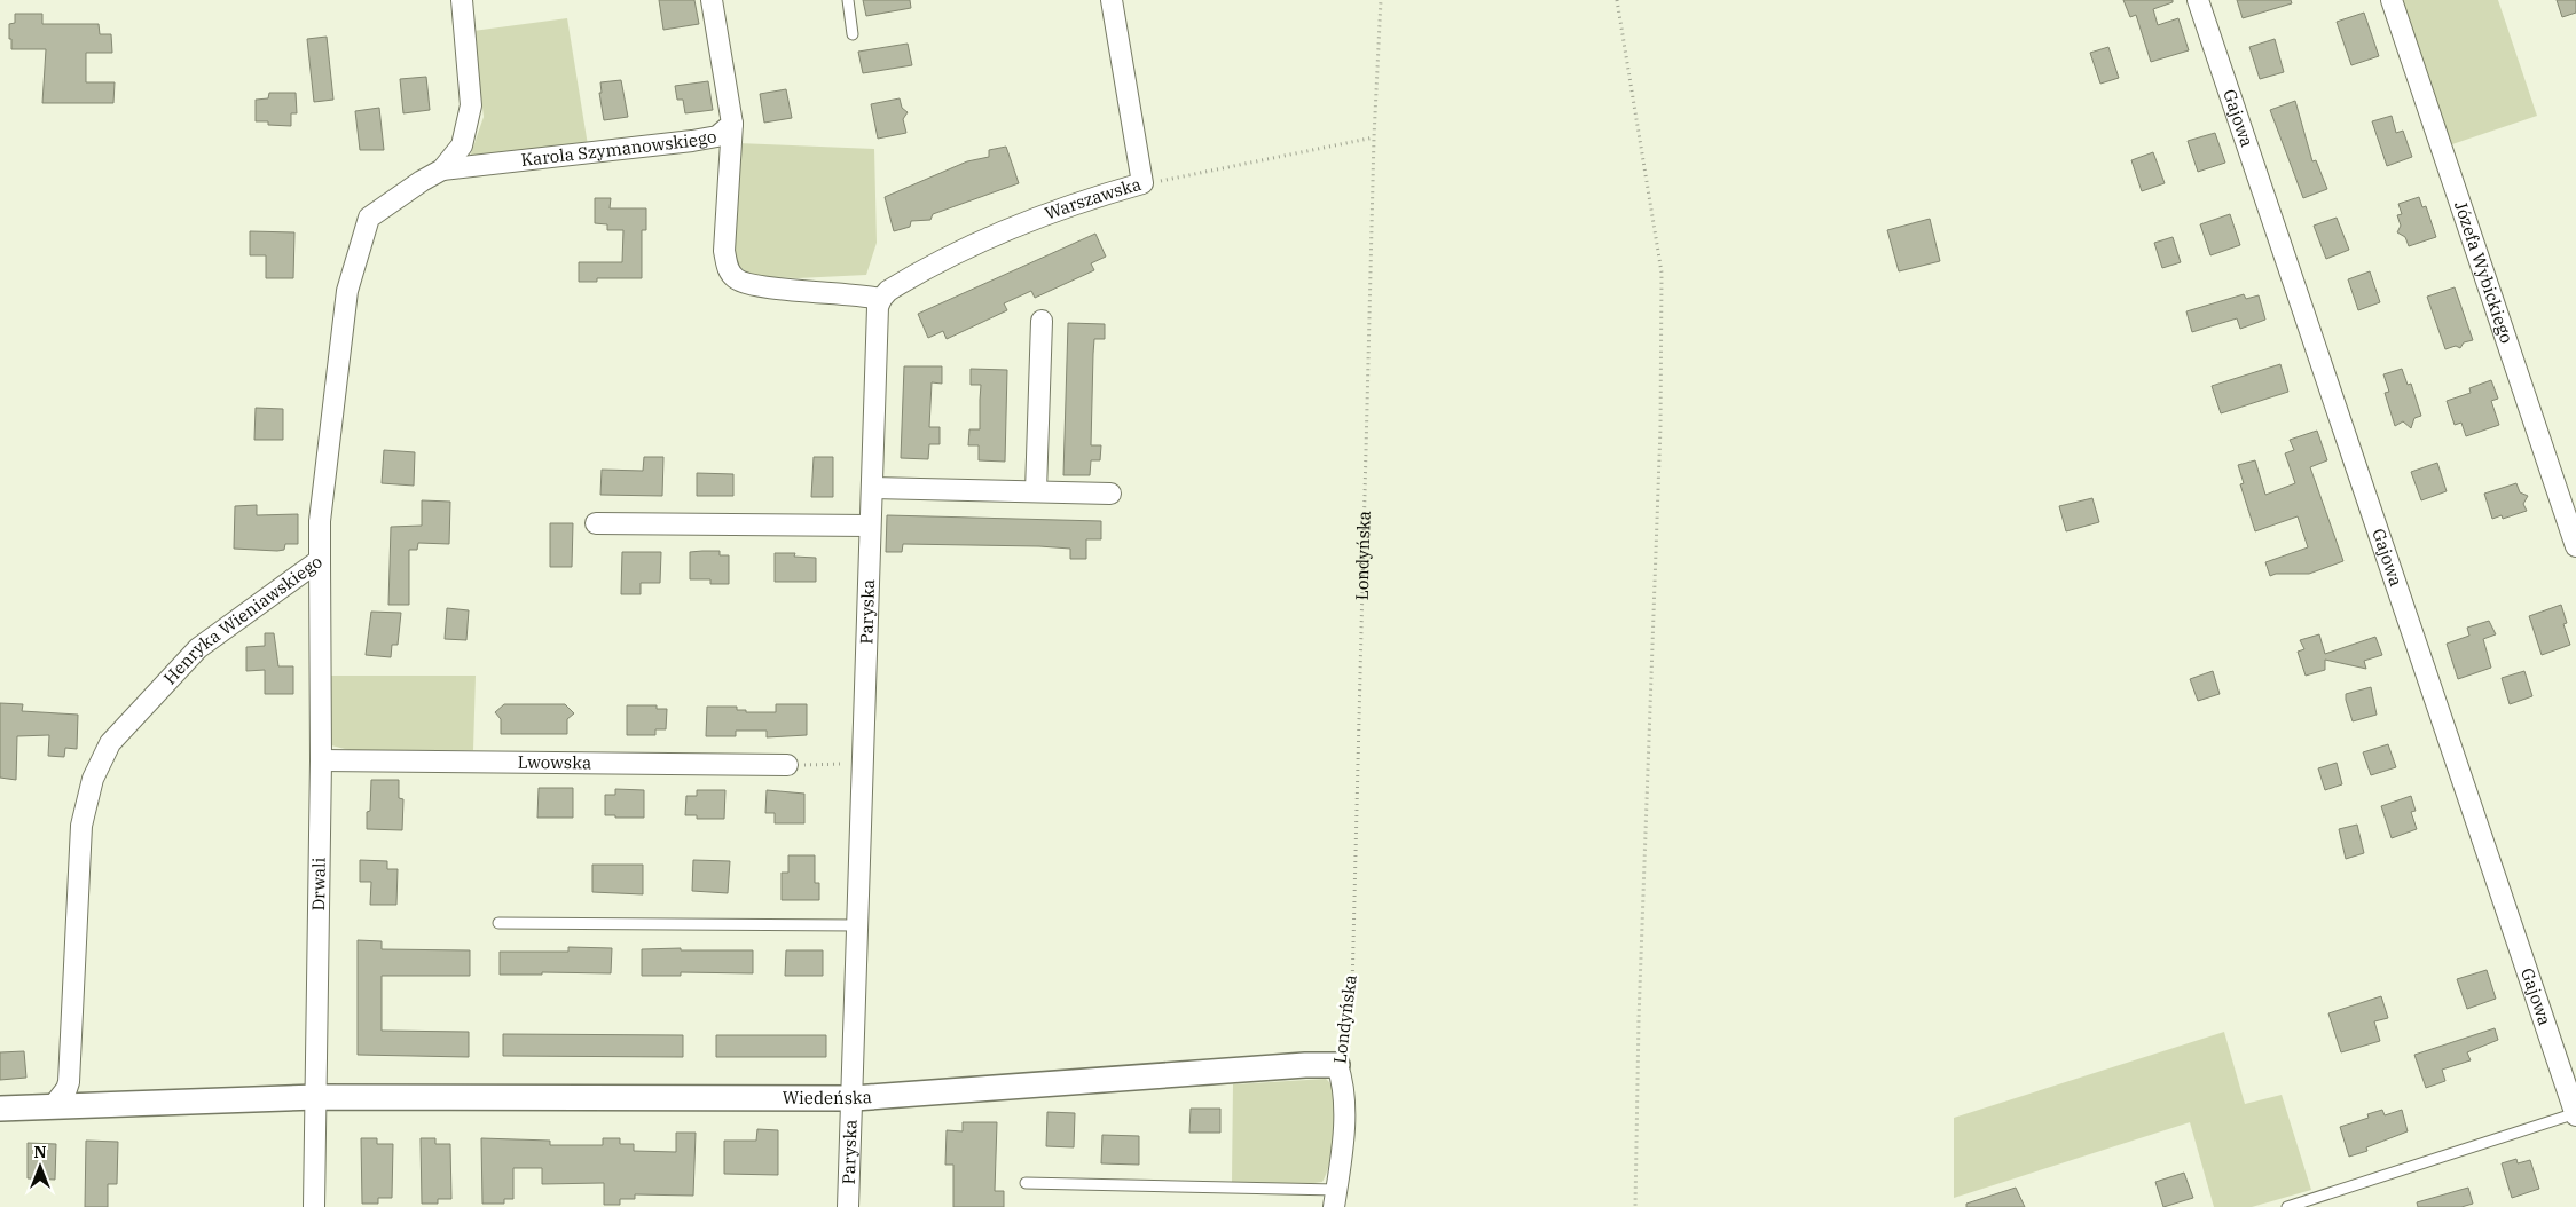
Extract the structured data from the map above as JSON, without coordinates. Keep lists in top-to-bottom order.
{
  "streets": {
    "street": [
      "Gajowa",
      "Karola Szymanowskiego",
      "Warszawska",
      "Józefa Wybickiego",
      "Londyńska",
      "Paryska",
      "Henryka Wieniawskiego",
      "Lwowska",
      "Drwali",
      "Wiedeńska"
    ]
  },
  "crossings": [
    ["Karola Szymanowskiego", "Henryka Wieniawskiego"],
    ["Warszawska", "Paryska"],
    ["Londyńska", "Wiedeńska"],
    ["Paryska", "Wiedeńska"],
    ["Henryka Wieniawskiego", "Drwali"],
    ["Henryka Wieniawskiego", "Wiedeńska"],
    ["Lwowska", "Drwali"],
    ["Drwali", "Wiedeńska"]
  ],
  "north": "top"
}
